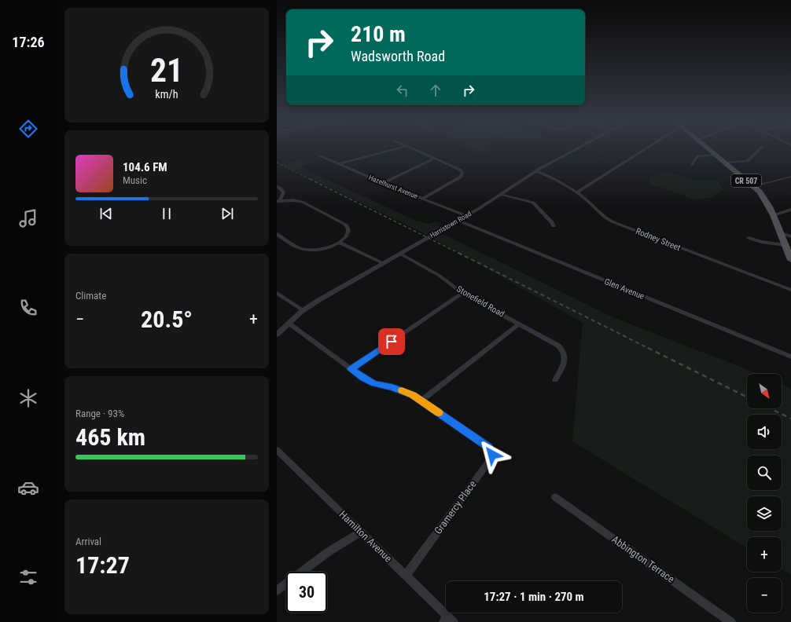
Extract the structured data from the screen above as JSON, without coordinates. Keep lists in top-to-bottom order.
{
  "streets": {
    "main road": ["CR 507"],
    "street": [
      "Hazelhurst Avenue",
      "Harristown Road",
      "Rodney Street",
      "Glen Avenue",
      "Stonefield Road",
      "Gramercy Place",
      "Hamilton Avenue",
      "Abbington Terrace"
    ]
  },
  "crossings": [
    ["Hazelhurst Avenue", "Harristown Road"],
    ["Harristown Road", "Rodney Street"],
    ["Harristown Road", "Glen Avenue"],
    ["Harristown Road", "Stonefield Road"],
    ["Harristown Road", "Gramercy Place"],
    ["Gramercy Place", "Hamilton Avenue"]
  ],
  "north": "bottom right",
  "page": {
    "tabs": "17:26",
    "turn": ["210 m", "Wadsworth Road"],
    "song": ["104.6 FM", "Music"],
    "tile": [
      "Climate",
      ["Range · 93%", "465 km"],
      ["Arrival", "17:27"]
    ],
    "heat": ["−", "20.5°", "+"],
    "map_buttons": ["+", "−"],
    "limit": "30",
    "trip": "17:27 · 1 min · 270 m",
    "gauge": ["21", "km/h"]
  }
}
